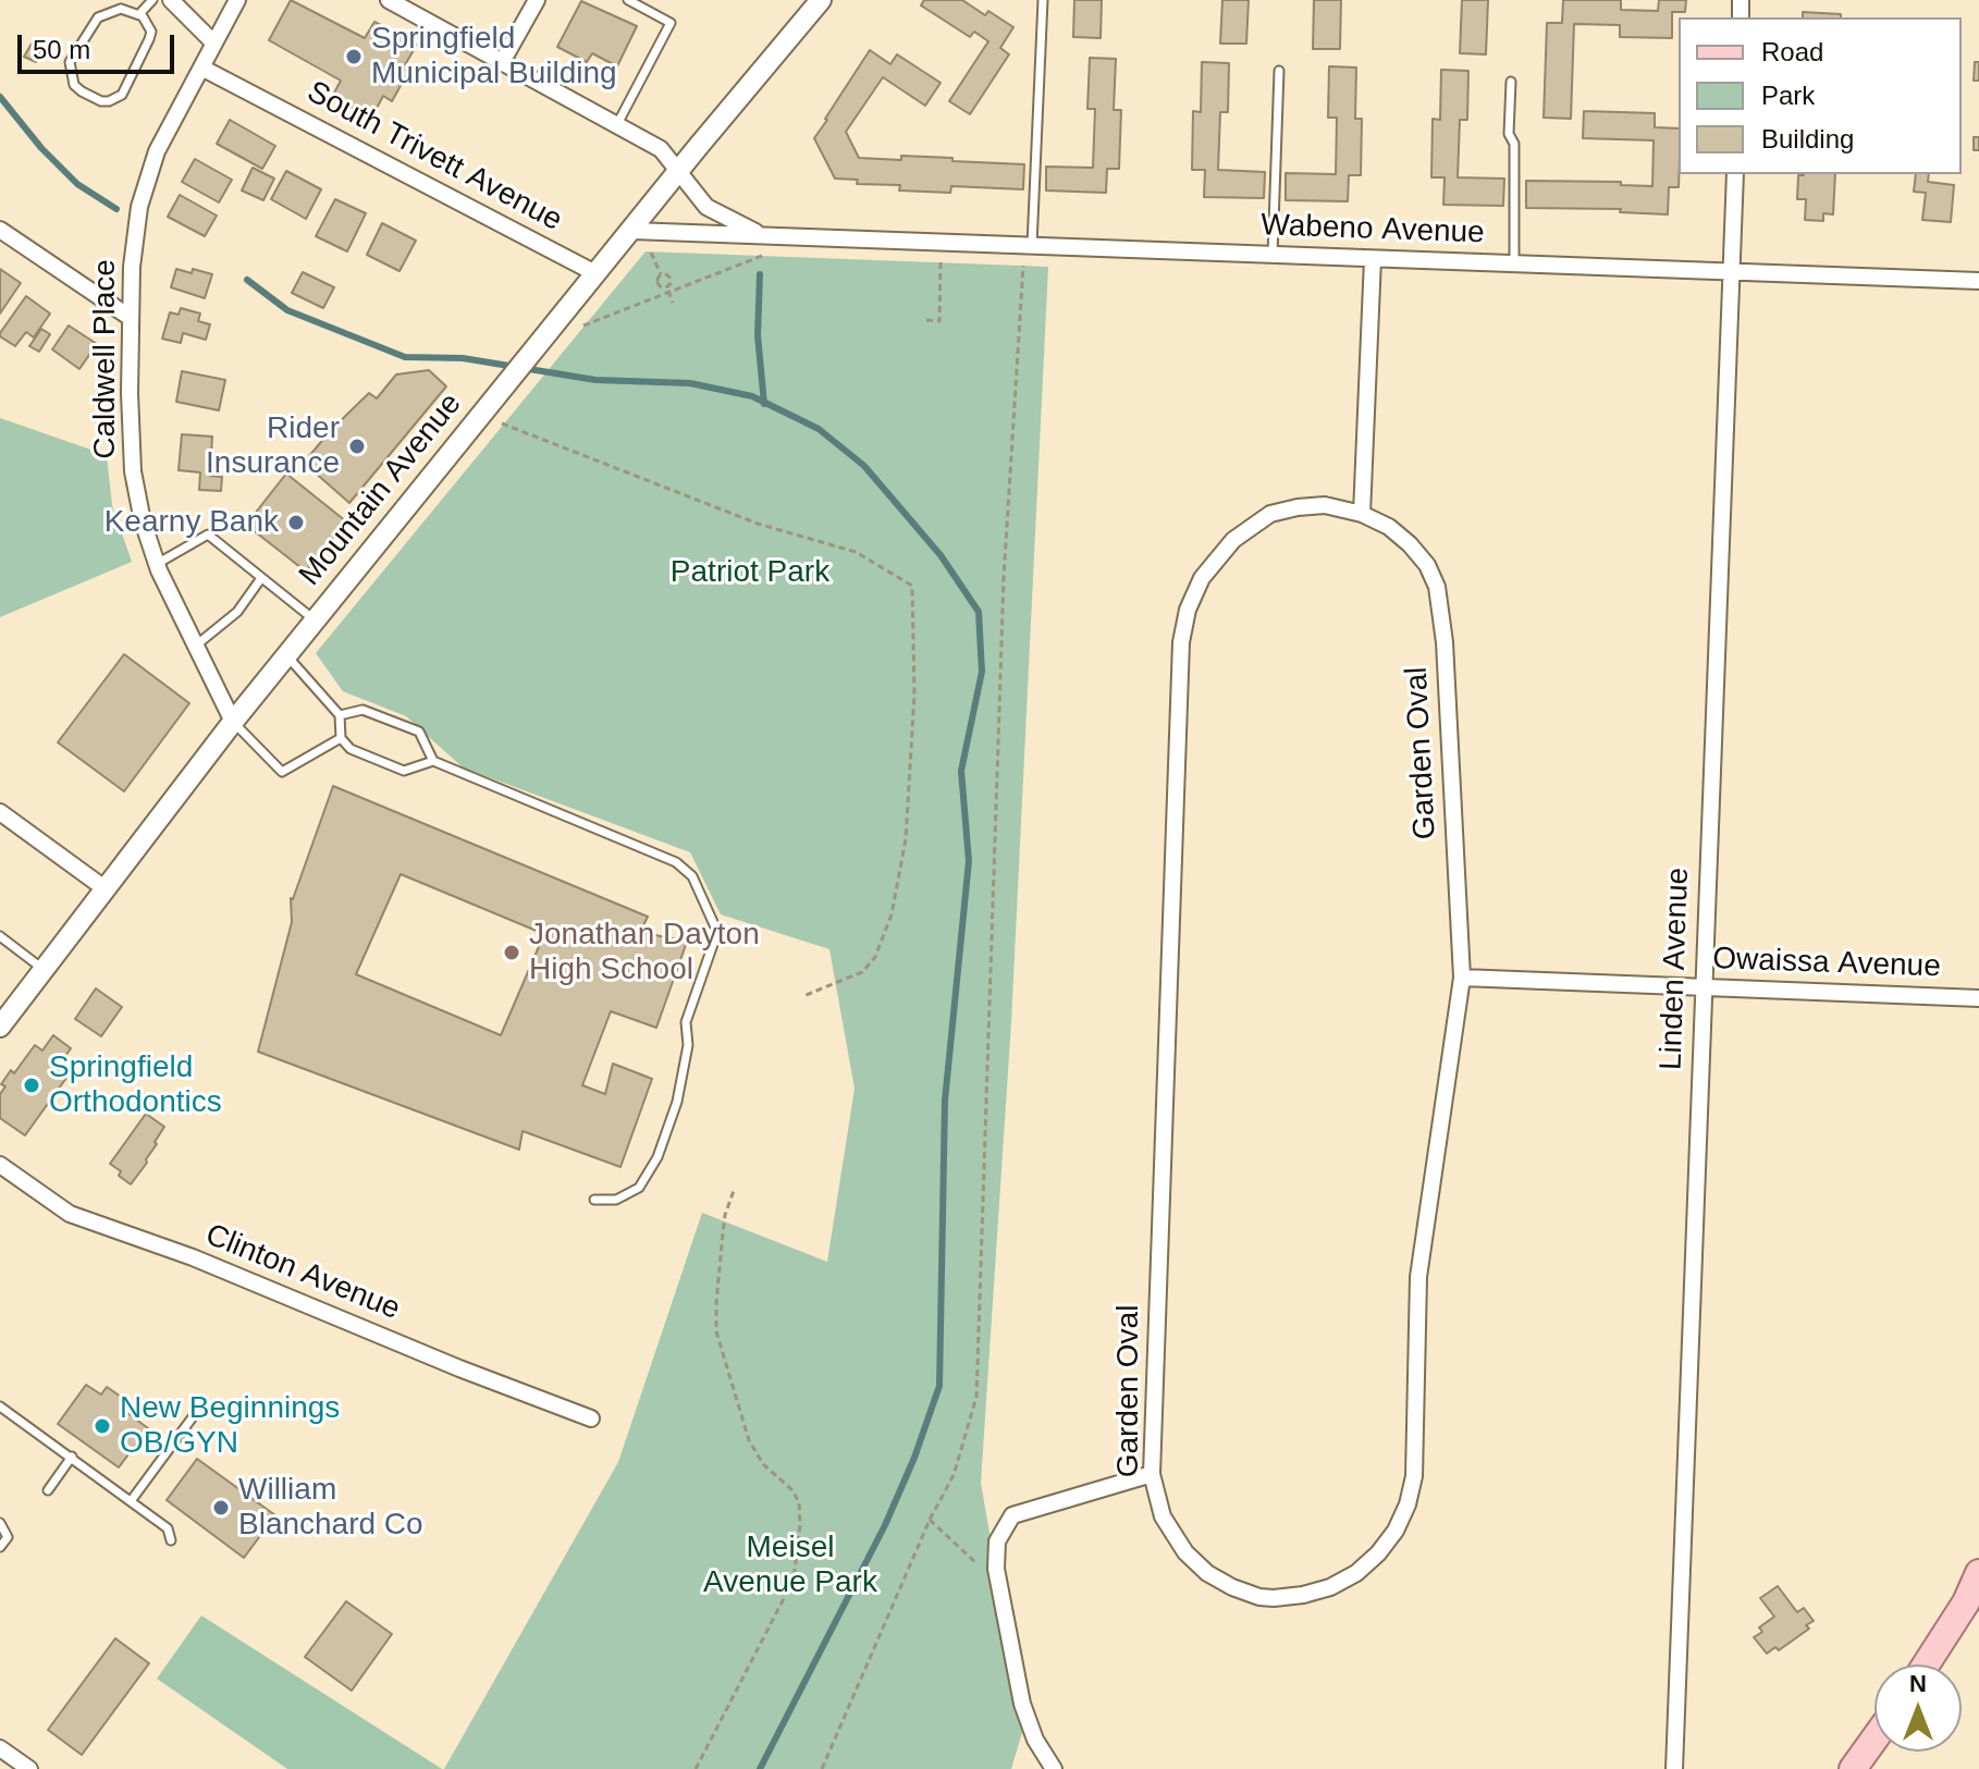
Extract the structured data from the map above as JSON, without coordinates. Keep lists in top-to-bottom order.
{
  "streets": {
    "street": [
      "South Trivett Avenue",
      "Wabeno Avenue",
      "Caldwell Place",
      "Mountain Avenue",
      "Garden Oval",
      "Owaissa Avenue",
      "Linden Avenue",
      "Clinton Avenue"
    ]
  },
  "crossings": [
    ["South Trivett Avenue", "Caldwell Place"],
    ["South Trivett Avenue", "Mountain Avenue"],
    ["Wabeno Avenue", "Mountain Avenue"],
    ["Wabeno Avenue", "Linden Avenue"],
    ["Caldwell Place", "Mountain Avenue"],
    ["Garden Oval", "Owaissa Avenue"],
    ["Owaissa Avenue", "Linden Avenue"]
  ],
  "parks": ["Patriot Park", "Meisel Avenue Park"],
  "places": [
    "Springfield Municipal Building",
    "Rider Insurance",
    "Kearny Bank",
    "Jonathan Dayton High School",
    "Springfield Orthodontics",
    "New Beginnings OB/GYN",
    "William Blanchard Co"
  ],
  "legend": ["Road", "Park", "Building"],
  "scale_bar": "50 m",
  "north": "top"
}
